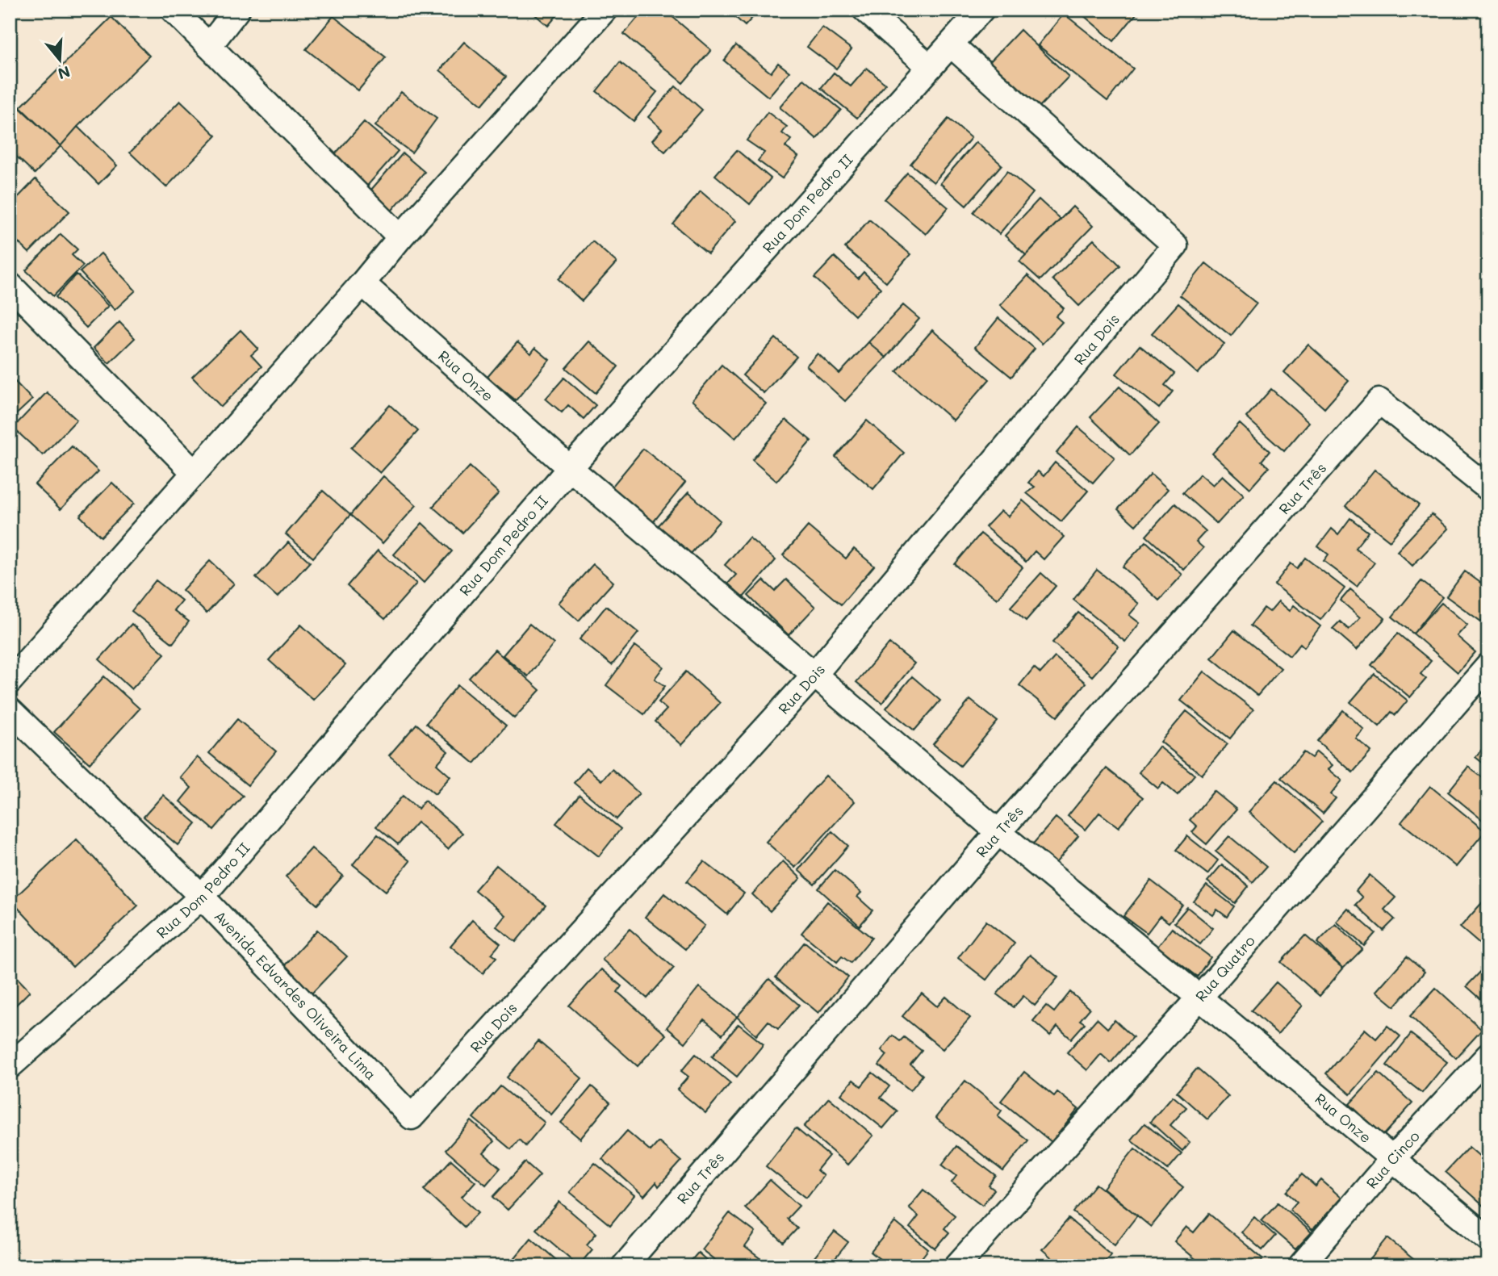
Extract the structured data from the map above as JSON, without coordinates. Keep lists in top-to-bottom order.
{
  "streets": {
    "street": [
      "Rua Dom Pedro II",
      "Rua Dois",
      "Rua Onze",
      "Rua Três",
      "Rua Quatro",
      "Avenida Edvardes Oliveira Lima",
      "Rua Cinco"
    ]
  },
  "crossings": [
    ["Rua Dom Pedro II", "Rua Dois"],
    ["Rua Dom Pedro II", "Rua Onze"],
    ["Rua Dom Pedro II", "Avenida Edvardes Oliveira Lima"],
    ["Rua Dois", "Rua Onze"],
    ["Rua Dois", "Avenida Edvardes Oliveira Lima"],
    ["Rua Onze", "Rua Três"],
    ["Rua Onze", "Rua Quatro"],
    ["Rua Onze", "Rua Cinco"]
  ],
  "north": "bottom"
}
